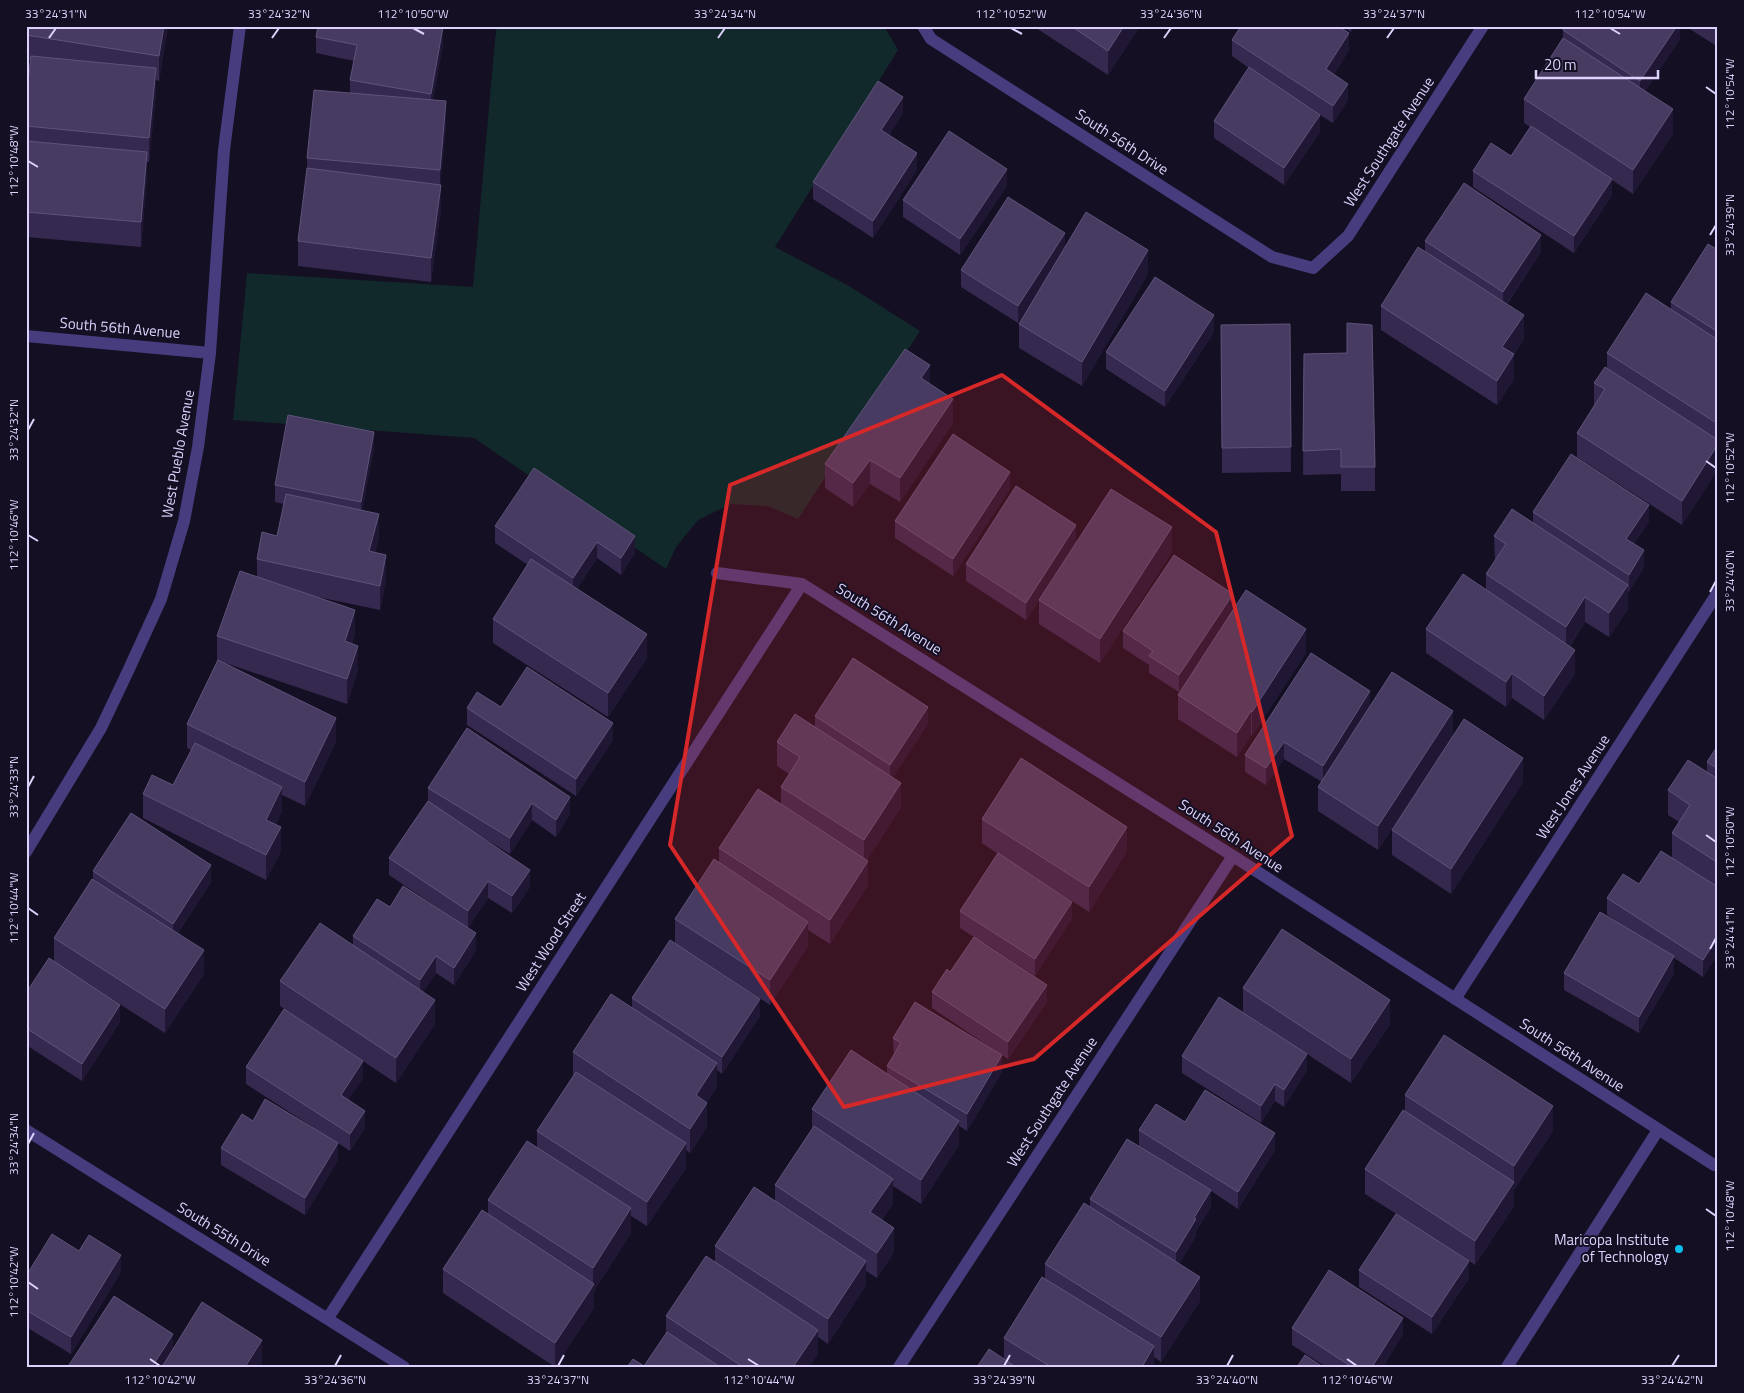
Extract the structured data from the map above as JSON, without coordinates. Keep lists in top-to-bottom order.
{
  "streets": {
    "street": [
      "South 56th Drive",
      "West Southgate Avenue",
      "South 56th Avenue",
      "West Pueblo Avenue",
      "West Jones Avenue",
      "West Wood Street",
      "South 55th Drive"
    ]
  },
  "crossings": [
    ["South 56th Drive", "West Southgate Avenue"],
    ["West Southgate Avenue", "South 56th Avenue"],
    ["South 56th Avenue", "West Pueblo Avenue"],
    ["South 56th Avenue", "West Jones Avenue"],
    ["South 56th Avenue", "West Wood Street"],
    ["West Wood Street", "South 55th Drive"]
  ],
  "places": ["Maricopa Institute of Technology"],
  "scale_bar": "20 m",
  "coordinates": [
    "33°24'31\"N",
    "33°24'32\"N",
    "112°10'50\"W",
    "33°24'34\"N",
    "112°10'52\"W",
    "33°24'36\"N",
    "33°24'37\"N",
    "112°10'54\"W",
    "112°10'48\"W",
    "33°24'39\"N",
    "112°10'46\"W",
    "33°24'40\"N",
    "33°24'33\"N",
    "112°10'44\"W",
    "33°24'41\"N",
    "112°10'42\"W",
    "33°24'42\"N"
  ]
}
